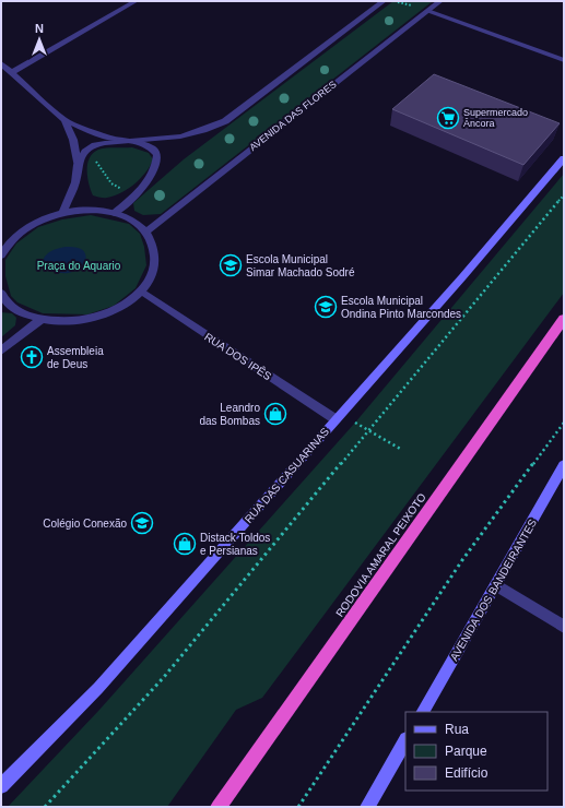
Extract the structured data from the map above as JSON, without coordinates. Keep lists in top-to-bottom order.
{
  "streets": {
    "highway": ["RODOVIA AMARAL PEIXOTO"],
    "main road": ["RUA DAS CASUARINAS", "AVENIDA DOS BANDEIRANTES"],
    "street": ["AVENIDA DAS FLORES", "RUA DOS IPÊS"]
  },
  "crossings": [
    ["RUA DOS IPÊS", "RUA DAS CASUARINAS"]
  ],
  "parks": ["Praça do Aquario"],
  "places": {
    "supermarket": ["Supermercado Âncora"],
    "school or university": ["Escola Municipal Simar Machado Sodré", "Escola Municipal Ondina Pinto Marcondes", "Colégio Conexão"],
    "church": ["Assembleia de Deus"],
    "shop": ["Leandro das Bombas", "Distack Toldos e Persianas"]
  },
  "legend": ["Rua", "Parque", "Edifício"],
  "north": "top"
}
